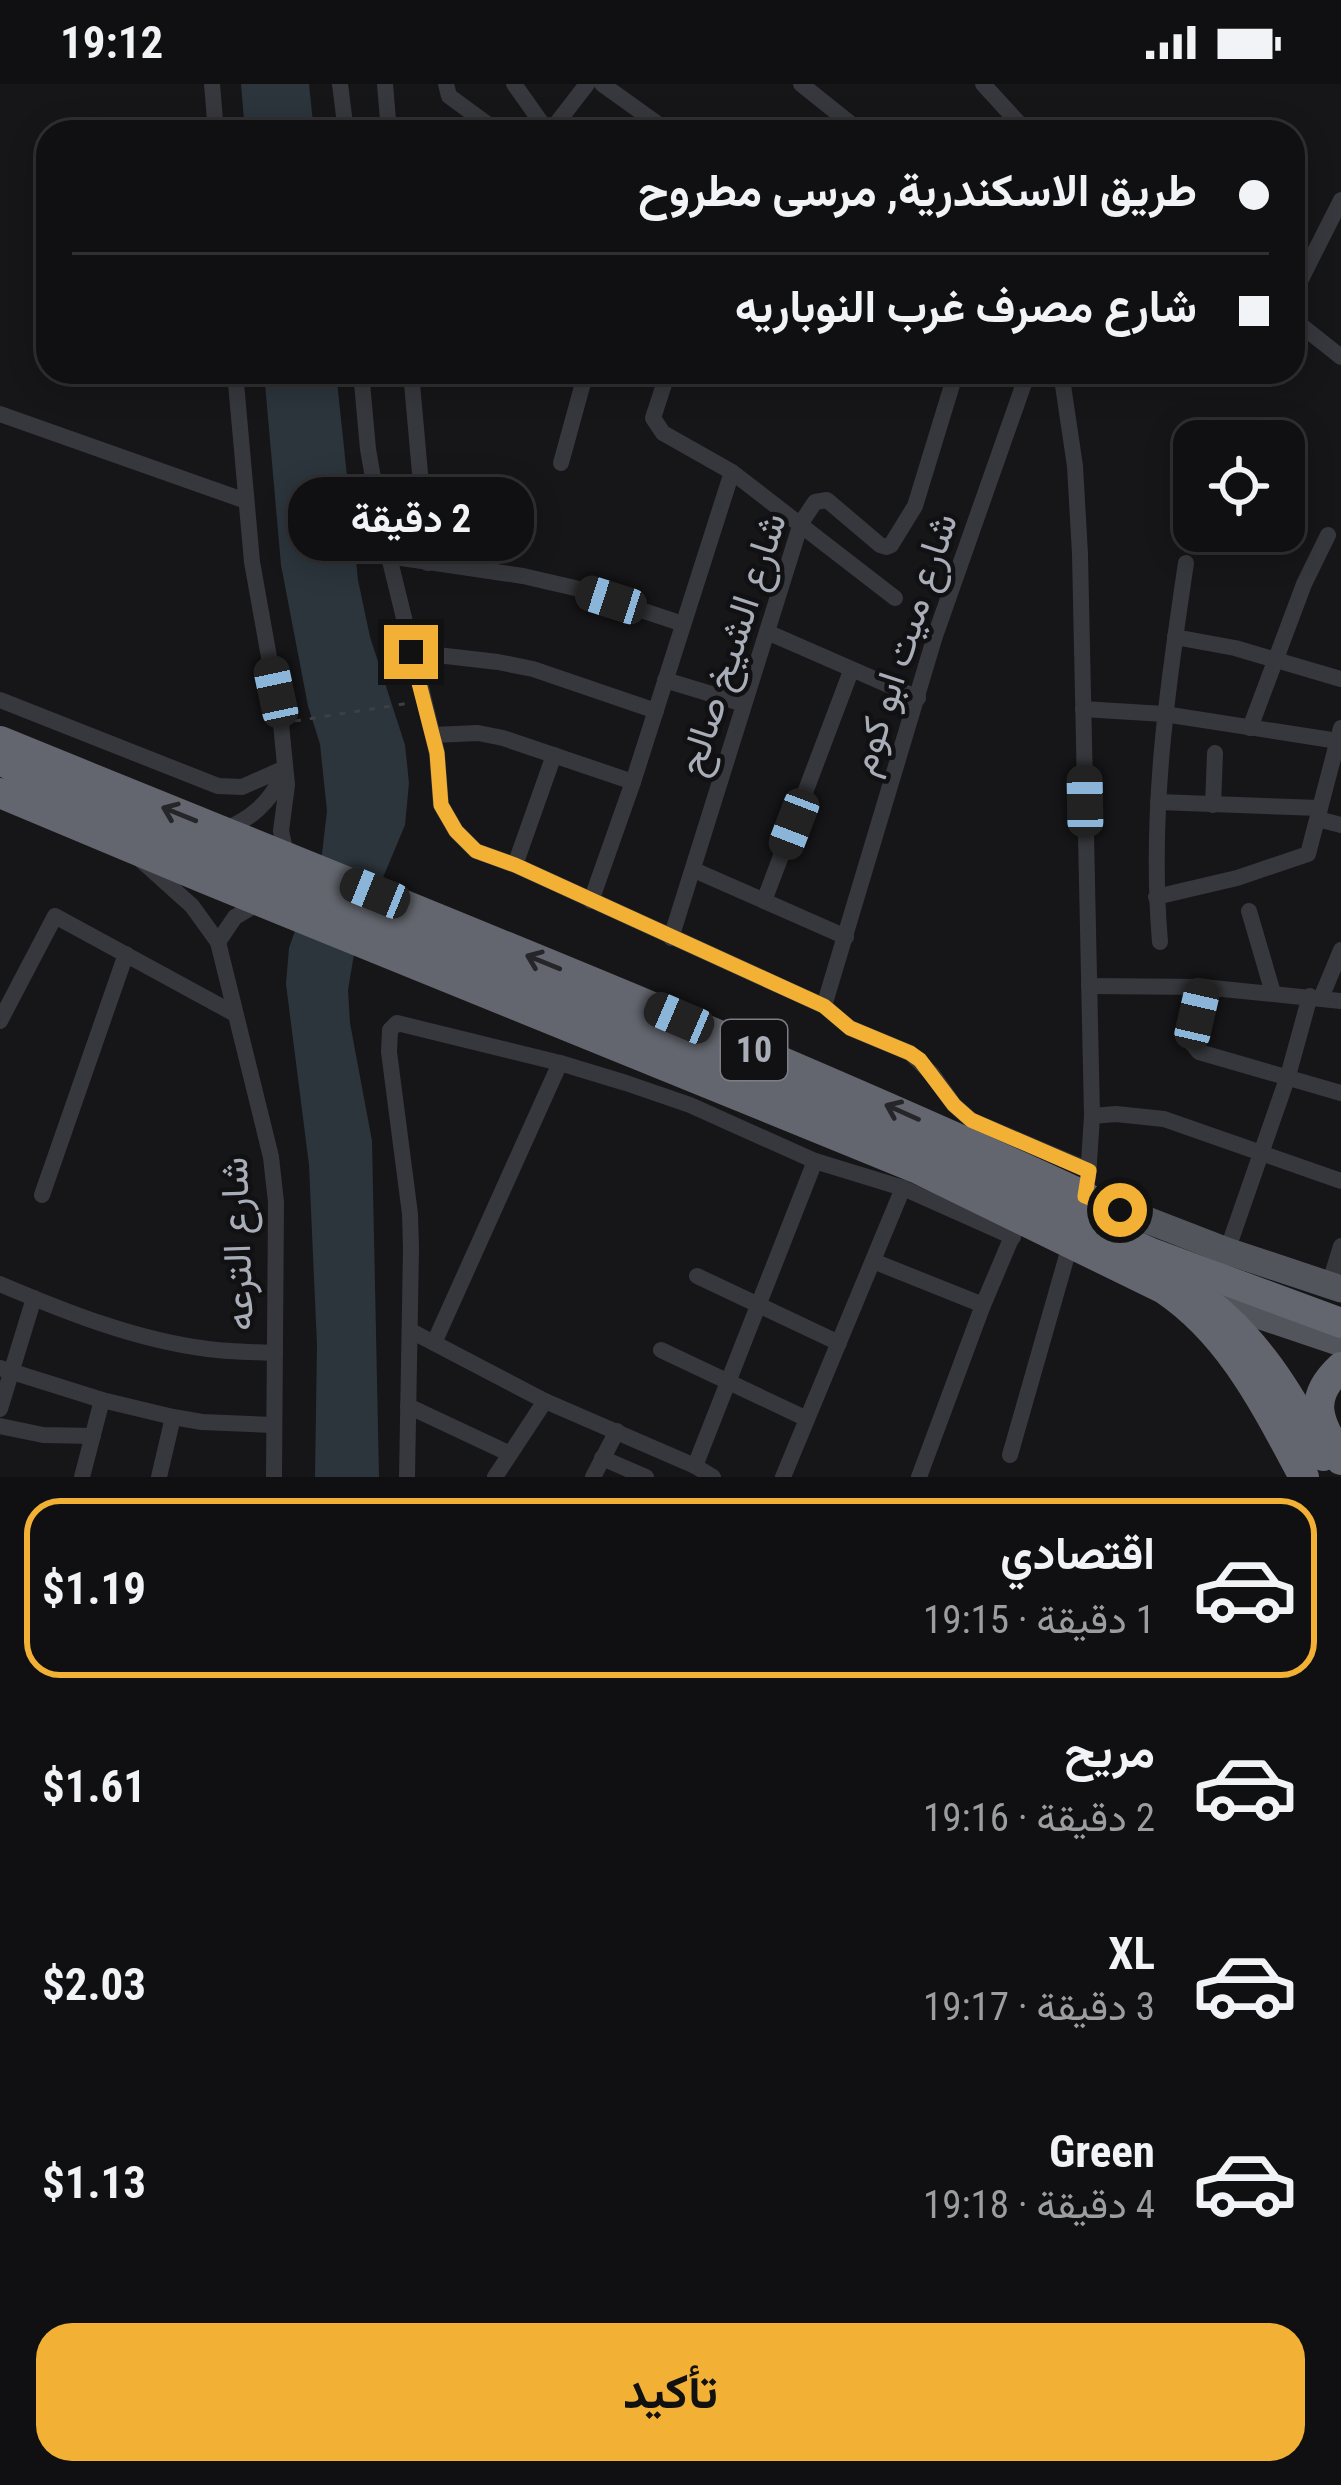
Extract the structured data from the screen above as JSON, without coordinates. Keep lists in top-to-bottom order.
{
  "streets": {
    "highway": ["10"],
    "street": ["شارع الشيخ صالح", "شارع ميت ابو كوم", "شارع الترعه"]
  },
  "crossings": [
    ["10", "شارع الترعه"]
  ],
  "page": {
    "status": "19:12",
    "banner": ["طريق الاسكندرية, مرسى مطروح", "شارع مصرف غرب النوباريه"],
    "bubble": "2 دقيقة",
    "list": [
      {
        "name": "اقتصادي",
        "note": "1 دقيقة · 19:15",
        "value": "$1.19"
      },
      {
        "name": "مريح",
        "note": "2 دقيقة · 19:16",
        "value": "$1.61"
      },
      {
        "name": "XL",
        "note": "3 دقيقة · 19:17",
        "value": "$2.03"
      },
      {
        "name": "Green",
        "note": "4 دقيقة · 19:18",
        "value": "$1.13"
      }
    ],
    "buttons": "تأكيد"
  }
}
